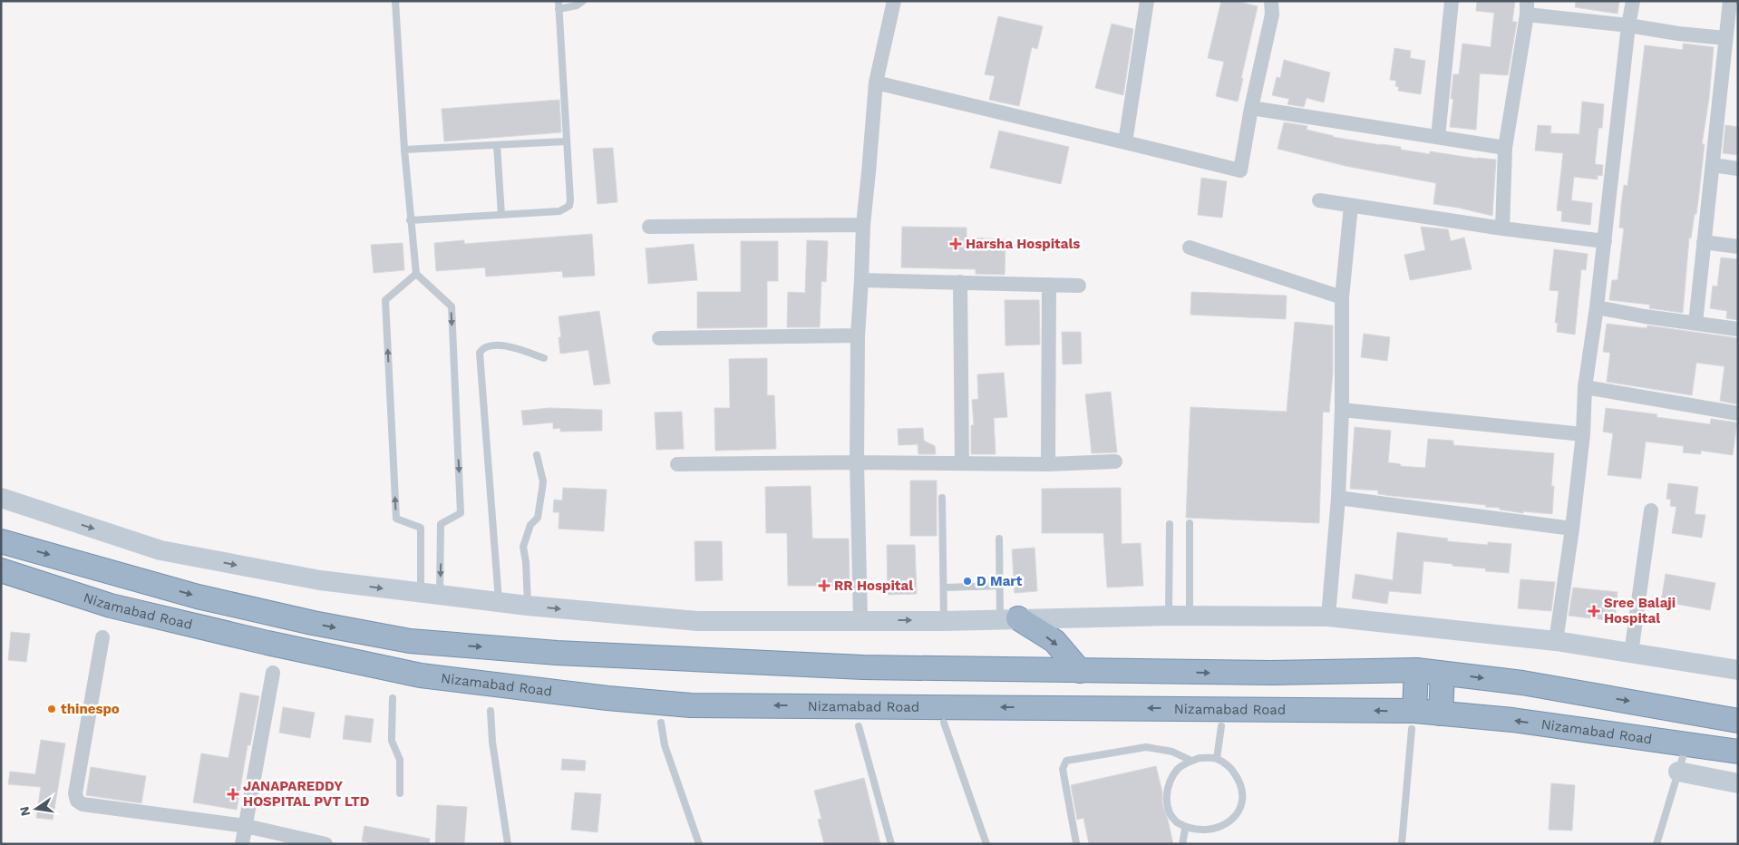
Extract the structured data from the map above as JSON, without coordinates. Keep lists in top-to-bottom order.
{
  "streets": {
    "highway": ["Nizamabad Road"]
  },
  "places": {
    "health": [
      "Harsha Hospitals",
      "RR Hospital",
      "Sree Balaji Hospital",
      "JANAPAREDDY HOSPITAL PVT LTD"
    ],
    "other": ["D Mart", "thinespo"]
  },
  "north": "left"
}
